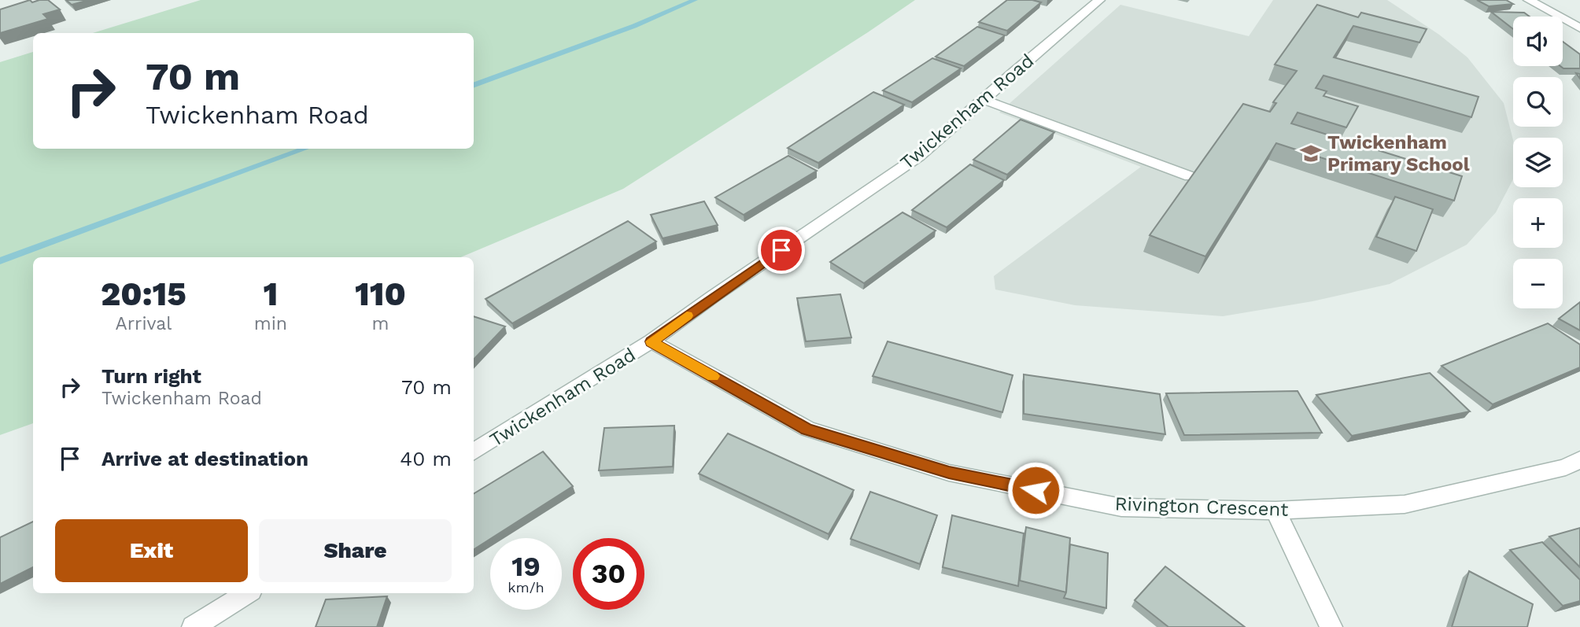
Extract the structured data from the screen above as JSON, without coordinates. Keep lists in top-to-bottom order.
{
  "streets": {
    "street": ["Twickenham Road", "Rivington Crescent"]
  },
  "crossings": [
    ["Twickenham Road", "Rivington Crescent"]
  ],
  "places": {
    "school or university": ["Twickenham Primary School"]
  },
  "page": {
    "map_buttons": ["+", "−"],
    "turn": ["70 m", "Twickenham Road"],
    "eta": [
      "20:15",
      "Arrival",
      "1",
      "min",
      "110",
      "m"
    ],
    "list": [
      {
        "name": "Turn right",
        "note": "Twickenham Road",
        "value": "70 m"
      },
      {
        "name": "Arrive at destination",
        "value": "40 m"
      }
    ],
    "buttons": ["Exit", "Share"],
    "speed": "19 km/h",
    "limit": "30"
  }
}
